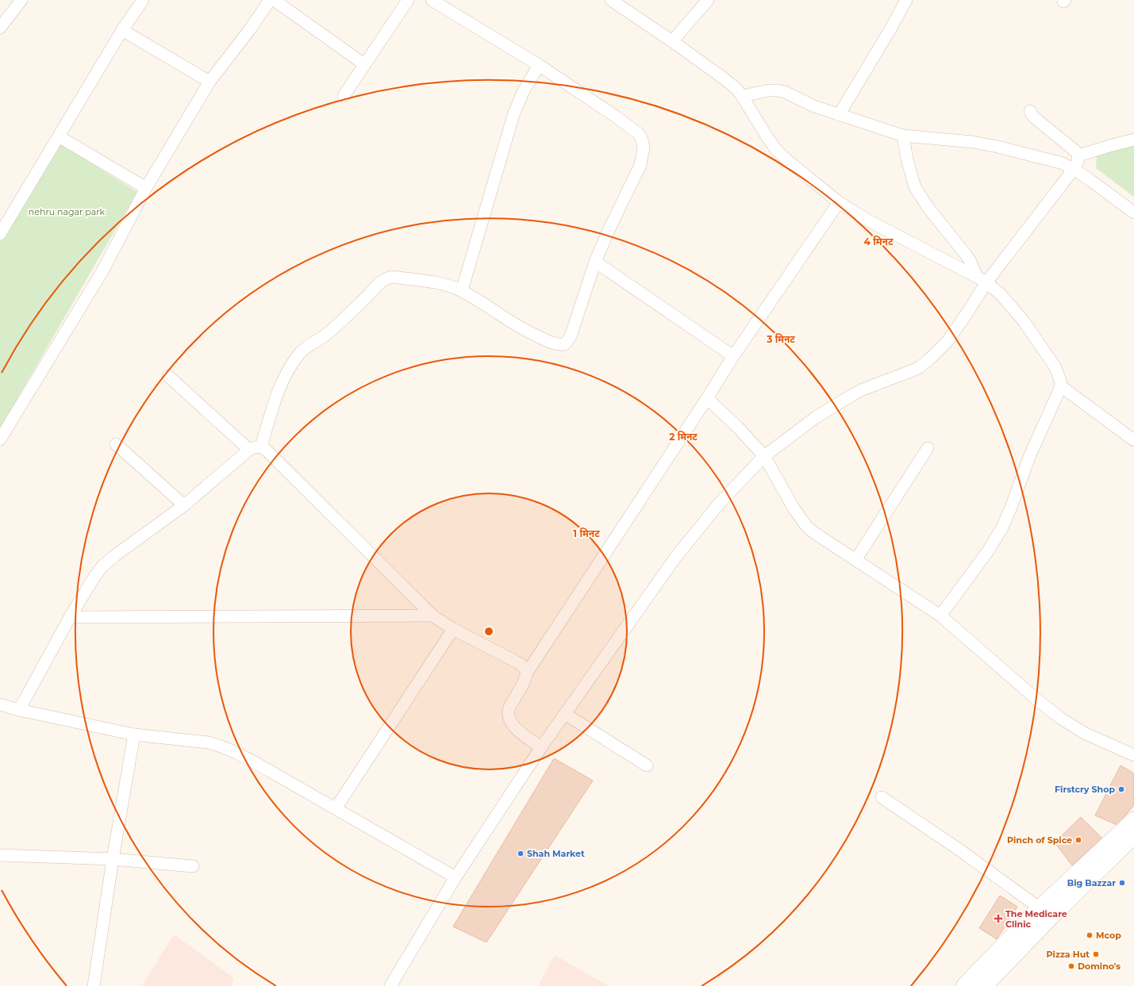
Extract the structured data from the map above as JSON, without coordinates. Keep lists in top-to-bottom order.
{
  "parks": ["nehru nagar park"],
  "places": {
    "other": [
      "Firstcry Shop",
      "Pinch of Spice",
      "Shah Market",
      "Big Bazzar",
      "Mcop",
      "Pizza Hut",
      "Domino's"
    ],
    "health": ["The Medicare Clinic"]
  },
  "rings": [
    "4 मिनट",
    "3 मिनट",
    "2 मिनट",
    "1 मिनट"
  ]
}
